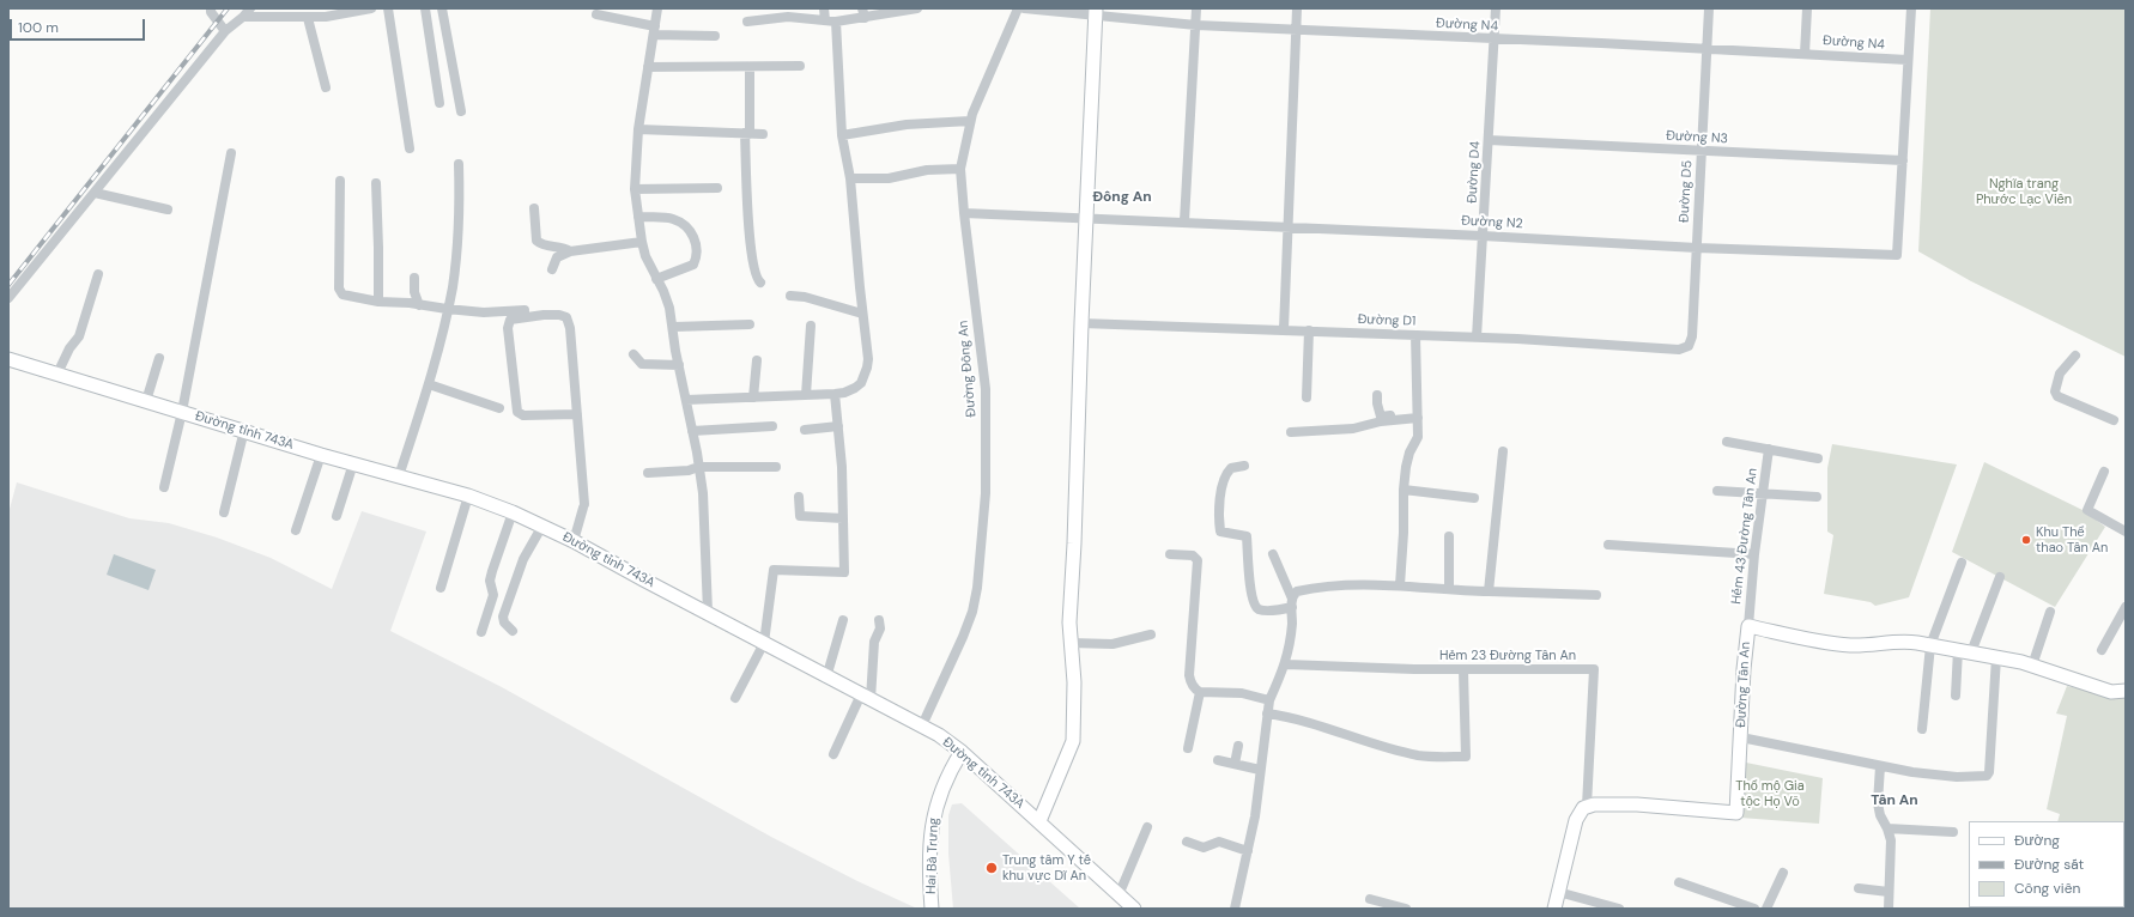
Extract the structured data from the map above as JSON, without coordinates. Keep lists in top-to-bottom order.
{
  "streets": {
    "street": [
      "Đường N4",
      "Đường N3",
      "Đường D4",
      "Đường D5",
      "Đường N2",
      "Đường D1",
      "Đường Đông An",
      "Đường tỉnh 743A",
      "Hẻm 43 Đường Tân An",
      "Hẻm 23 Đường Tân An",
      "Đường Tân An",
      "Hai Bà Trưng"
    ]
  },
  "crossings": [
    ["Đường N4", "Đường D4"],
    ["Đường N4", "Đường D5"],
    ["Đường N3", "Đường D4"],
    ["Đường N3", "Đường D5"],
    ["Đường N3", "Đường N2"],
    ["Đường D4", "Đường N2"],
    ["Đường D4", "Đường D1"],
    ["Đường D5", "Đường N2"],
    ["Đường D5", "Đường D1"],
    ["Đường N2", "Đường Đông An"],
    ["Đường Đông An", "Đường tỉnh 743A"],
    ["Đường tỉnh 743A", "Hai Bà Trưng"],
    ["Hẻm 43 Đường Tân An", "Đường Tân An"],
    ["Hẻm 23 Đường Tân An", "Đường Tân An"]
  ],
  "districts": ["Đông An", "Tân An"],
  "parks": ["Nghĩa trang Phước Lạc Viên", "Thổ mộ Gia tộc Họ Võ"],
  "places": ["Khu Thể thao Tân An", "Trung tâm Y tế khu vực Dĩ An"],
  "legend": ["Đường", "Đường sắt", "Công viên"],
  "scale_bar": "100 m"
}
